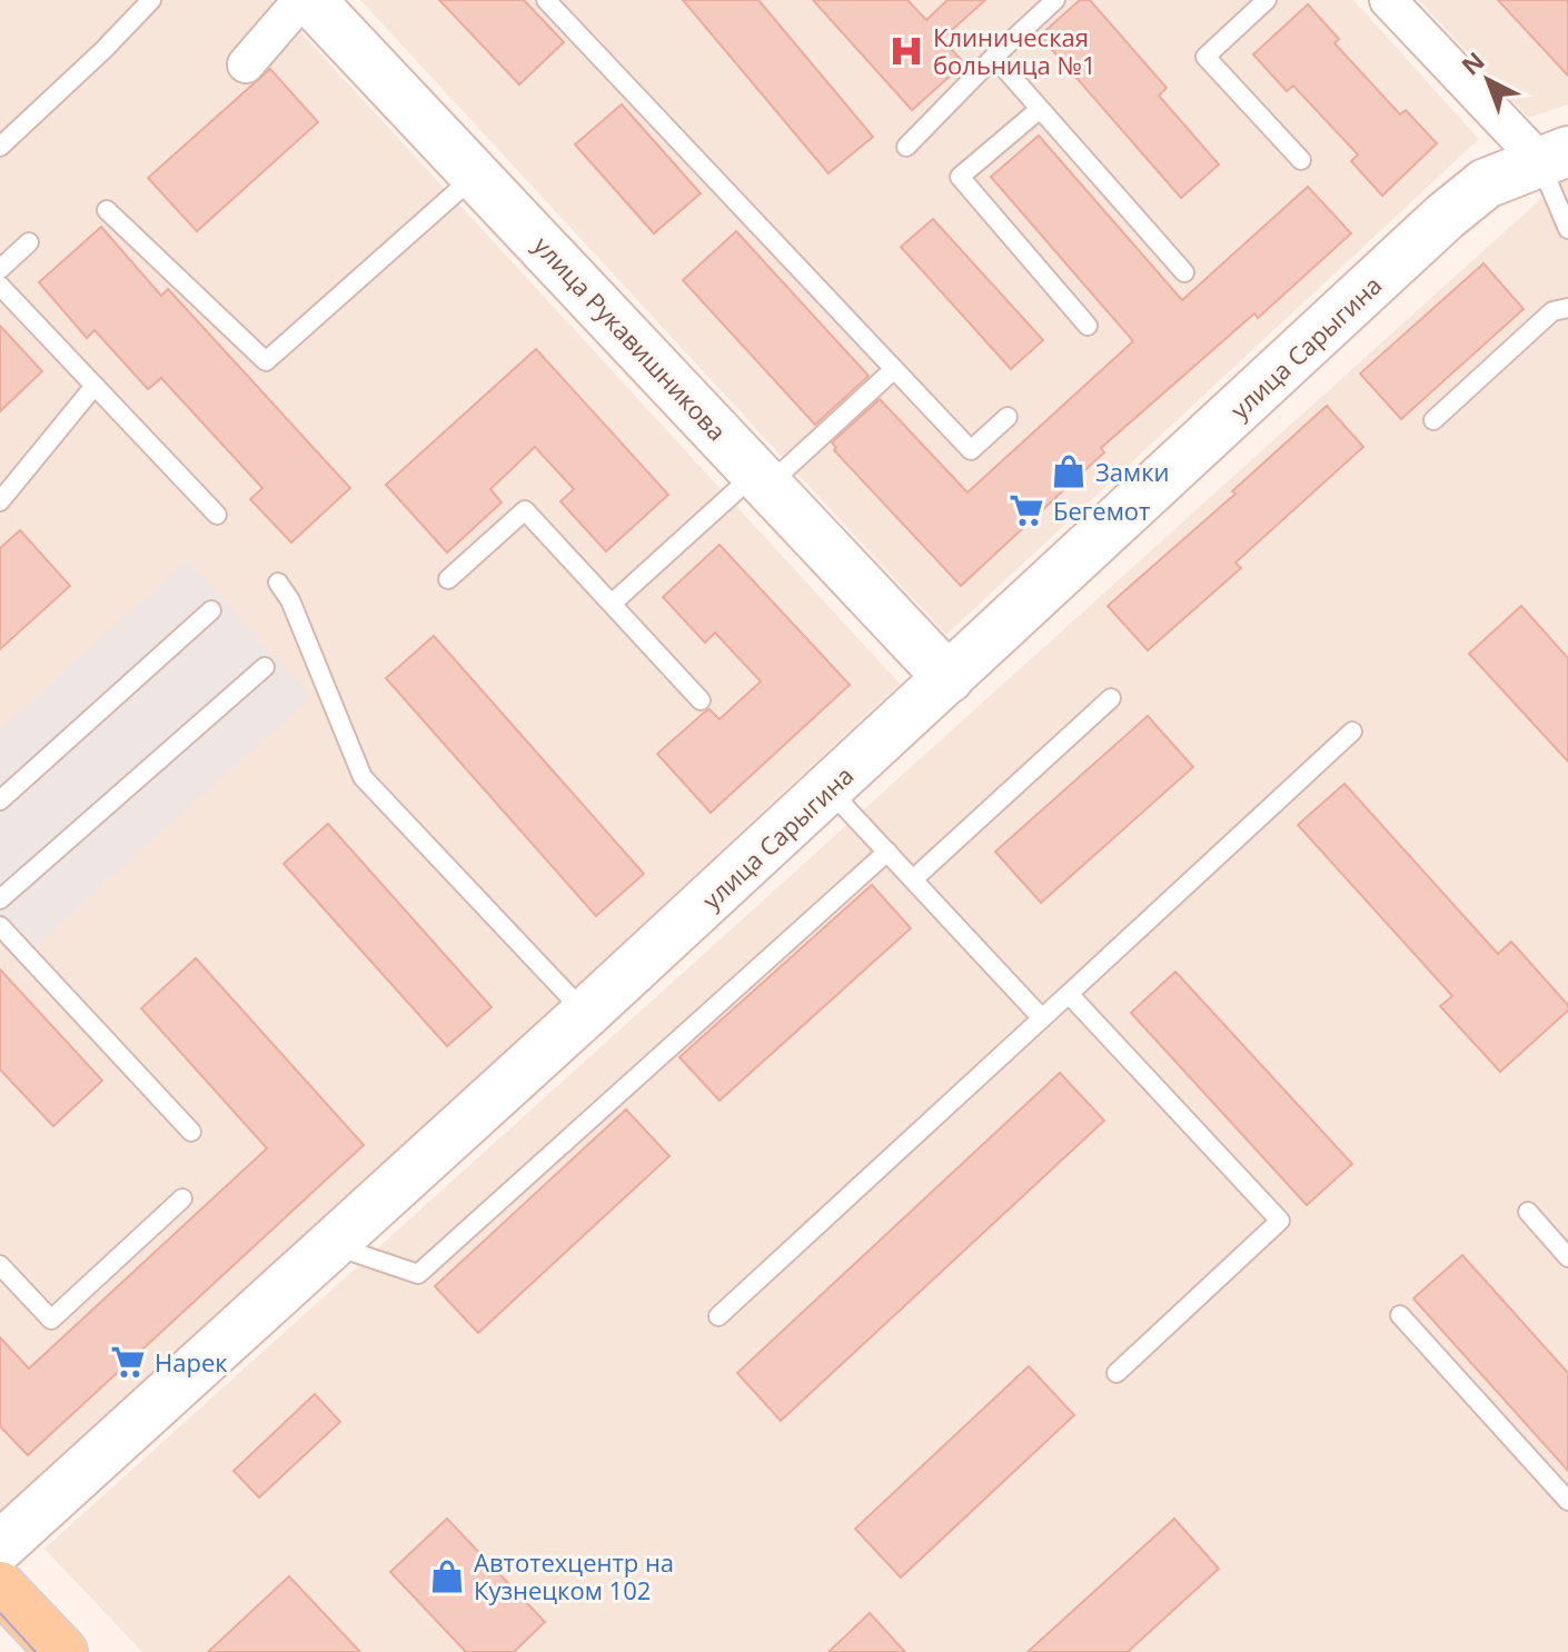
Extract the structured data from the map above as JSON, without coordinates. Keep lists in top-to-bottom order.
{
  "streets": {
    "street": ["улица Рукавишникова", "улица Сарыгина"]
  },
  "crossings": [
    ["улица Рукавишникова", "улица Сарыгина"]
  ],
  "places": {
    "hospital": ["Клиническая больница №1"],
    "shop": ["Замки", "Автотехцентр на Кузнецком 102"],
    "supermarket": ["Бегемот", "Нарек"]
  },
  "north": "top left"
}
